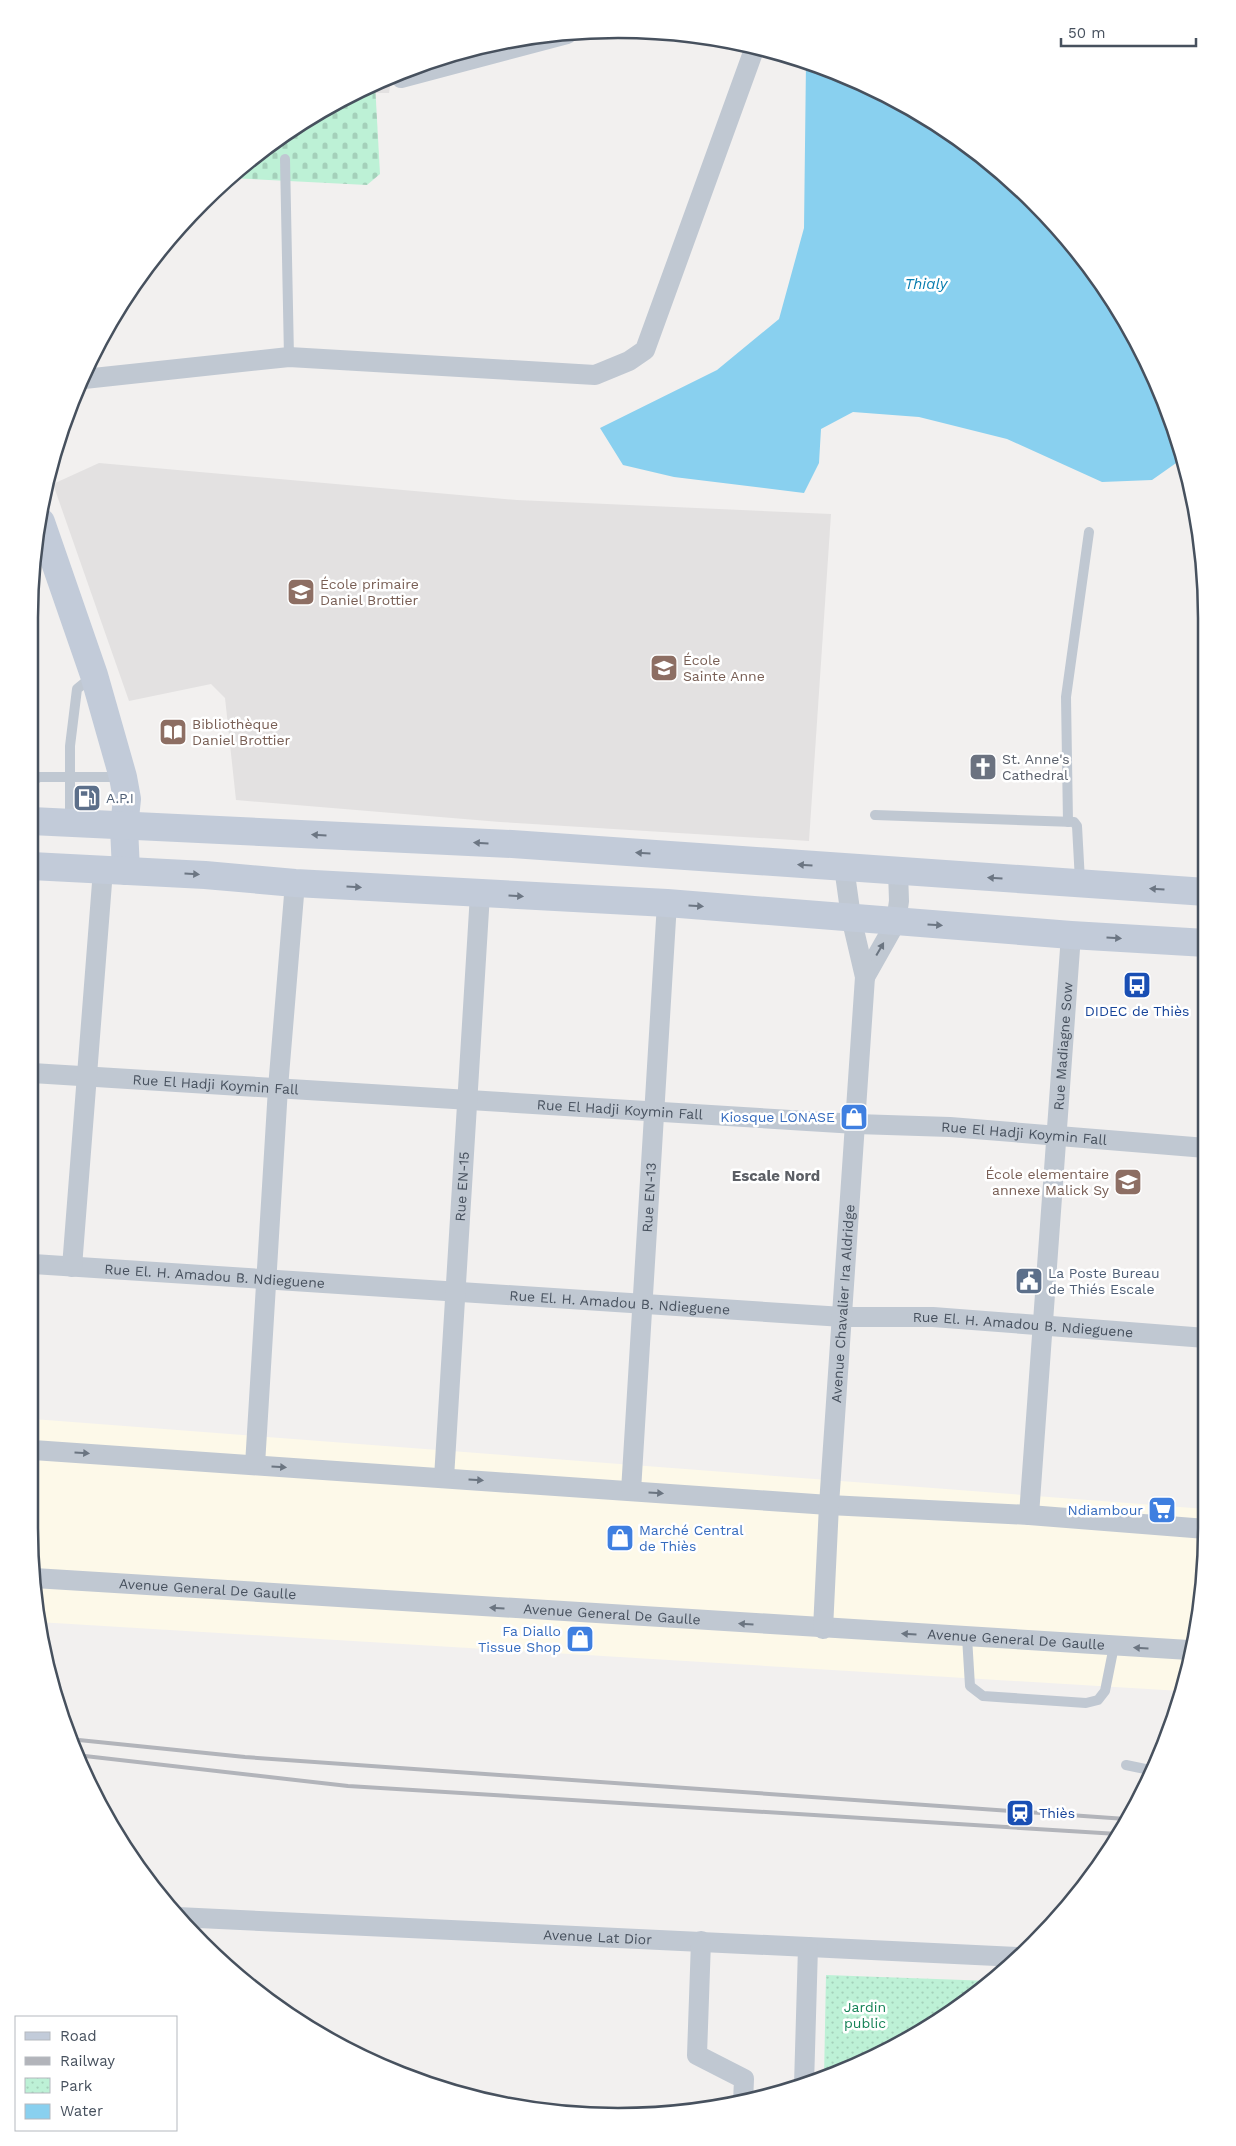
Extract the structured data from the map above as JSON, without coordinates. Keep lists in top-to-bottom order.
{
  "streets": {
    "street": [
      "Rue Madiagne Sow",
      "Rue El Hadji Koymin Fall",
      "Rue EN-15",
      "Rue EN-13",
      "Rue El. H. Amadou B. Ndieguene",
      "Avenue Chavalier Ira Aldridge",
      "Avenue General De Gaulle",
      "Avenue Lat Dior"
    ]
  },
  "crossings": [
    ["Rue Madiagne Sow", "Rue El Hadji Koymin Fall"],
    ["Rue Madiagne Sow", "Rue El. H. Amadou B. Ndieguene"],
    ["Rue El Hadji Koymin Fall", "Rue EN-15"],
    ["Rue El Hadji Koymin Fall", "Rue EN-13"],
    ["Rue El Hadji Koymin Fall", "Avenue Chavalier Ira Aldridge"],
    ["Rue EN-15", "Rue El. H. Amadou B. Ndieguene"],
    ["Rue EN-13", "Rue El. H. Amadou B. Ndieguene"],
    ["Rue El. H. Amadou B. Ndieguene", "Avenue Chavalier Ira Aldridge"],
    ["Avenue Chavalier Ira Aldridge", "Avenue General De Gaulle"]
  ],
  "districts": ["Escale Nord"],
  "water": ["Thialy"],
  "parks": ["Jardin public"],
  "places": {
    "school or university": ["École primaire Daniel Brottier", "École Sainte Anne", "École elementaire annexe Malick Sy"],
    "library": ["Bibliothèque Daniel Brottier"],
    "church": ["St. Anne's Cathedral"],
    "fuel station": ["A.P.I"],
    "bus stop": ["DIDEC de Thiès"],
    "shop": ["Kiosque LONASE", "Marché Central de Thiès", "Fa Diallo Tissue Shop"],
    "public building": ["La Poste Bureau de Thiés Escale"],
    "supermarket": ["Ndiambour"],
    "station": ["Thiès"]
  },
  "legend": [
    "Road",
    "Railway",
    "Park",
    "Water"
  ],
  "scale_bar": "50 m"
}
